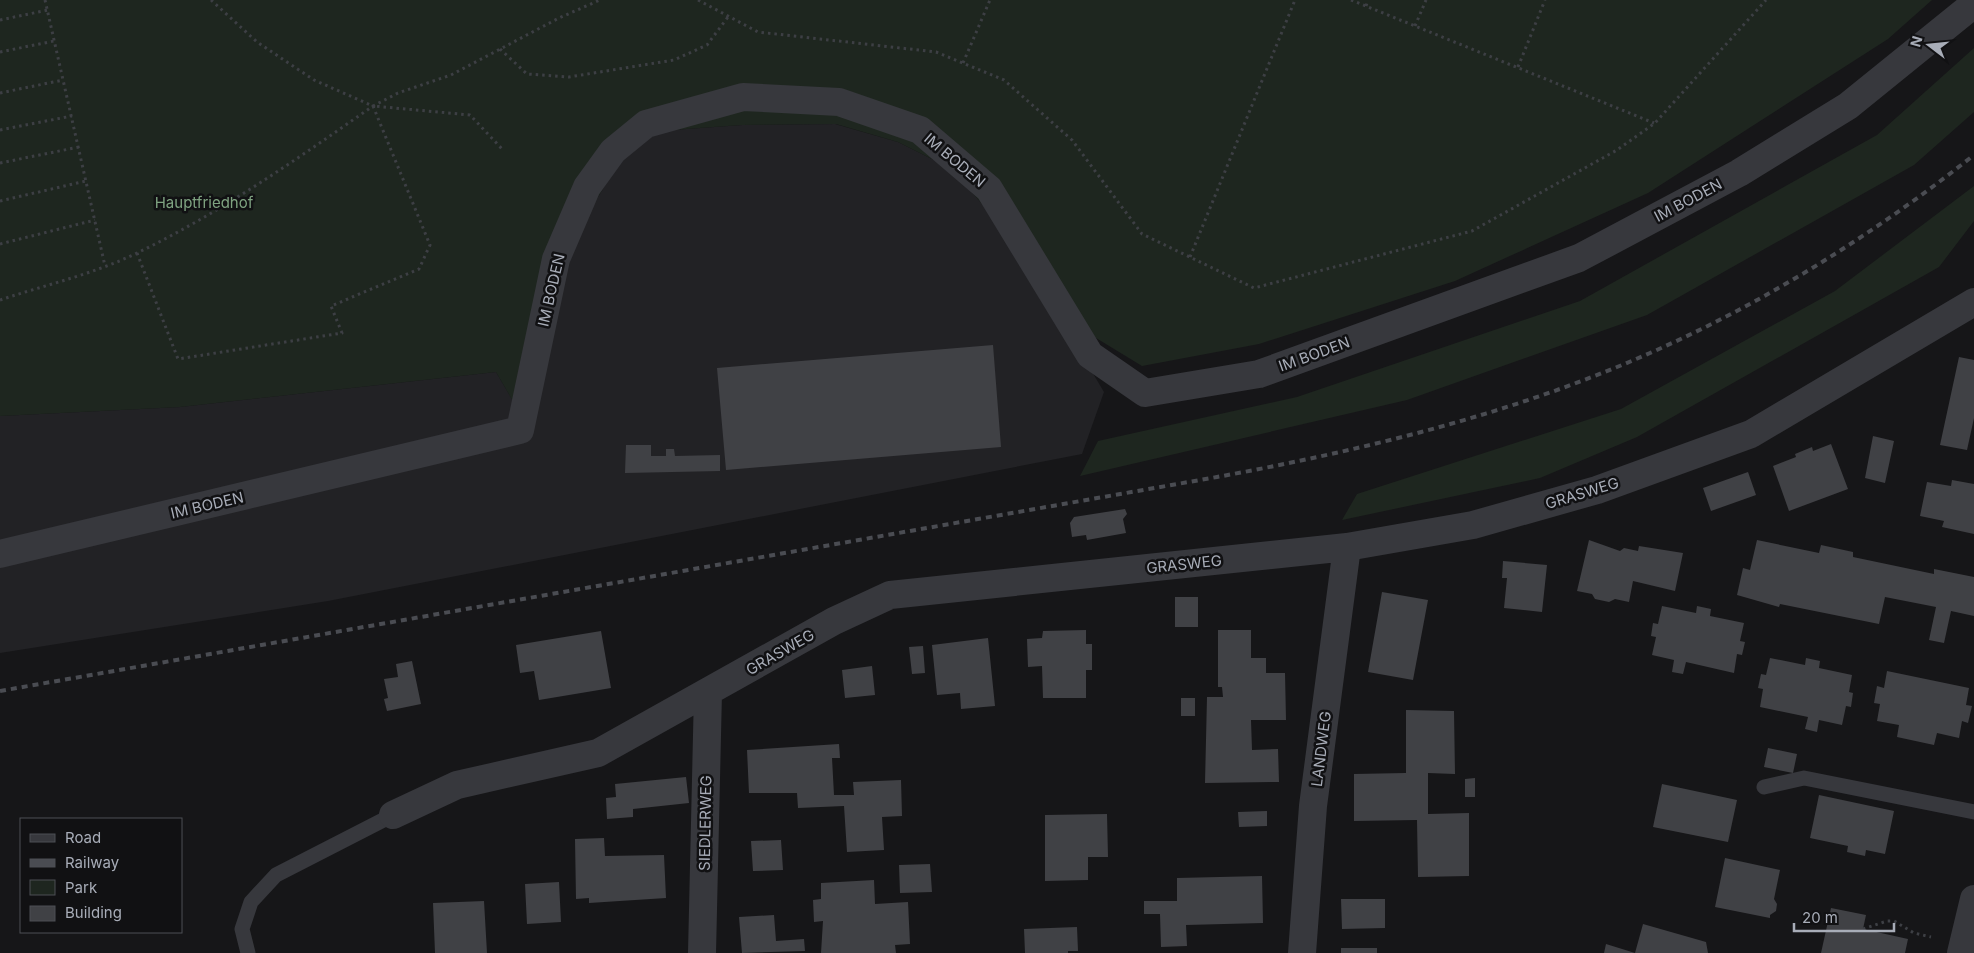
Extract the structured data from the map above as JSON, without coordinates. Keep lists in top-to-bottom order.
{
  "streets": {
    "street": [
      "IM BODEN",
      "GRASWEG",
      "LANDWEG",
      "SIEDLERWEG"
    ]
  },
  "crossings": [
    ["GRASWEG", "LANDWEG"],
    ["GRASWEG", "SIEDLERWEG"]
  ],
  "parks": ["Hauptfriedhof"],
  "legend": [
    "Road",
    "Railway",
    "Park",
    "Building"
  ],
  "scale_bar": "20 m",
  "north": "left"
}
